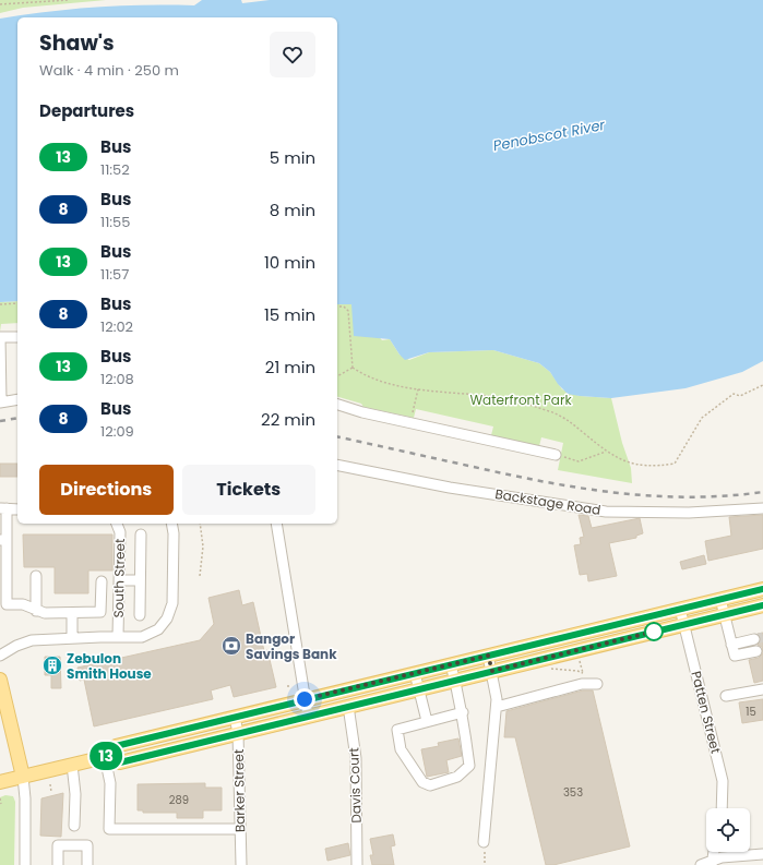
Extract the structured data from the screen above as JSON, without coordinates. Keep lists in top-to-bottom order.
{
  "streets": {
    "street": [
      "Backstage Road",
      "South Street",
      "Patten Street",
      "Davis Court",
      "Barker Street"
    ]
  },
  "water": ["Penobscot River"],
  "parks": ["Waterfront Park"],
  "places": {
    "bank": ["Bangor Savings Bank"],
    "building": ["Zebulon Smith House"]
  },
  "lines": ["bus line 13"],
  "house_numbers": ["15", "353", "289"],
  "page": {
    "on_map": "13",
    "heading": [
      ["Shaw's", "Walk · 4 min · 250 m"],
      "Departures"
    ],
    "list": [
      {
        "mark": "13",
        "name": "Bus",
        "note": "11:52",
        "value": "5 min"
      },
      {
        "mark": "8",
        "name": "Bus",
        "note": "11:55",
        "value": "8 min"
      },
      {
        "mark": "13",
        "name": "Bus",
        "note": "11:57",
        "value": "10 min"
      },
      {
        "mark": "8",
        "name": "Bus",
        "note": "12:02",
        "value": "15 min"
      },
      {
        "mark": "13",
        "name": "Bus",
        "note": "12:08",
        "value": "21 min"
      },
      {
        "mark": "8",
        "name": "Bus",
        "note": "12:09",
        "value": "22 min"
      }
    ],
    "buttons": ["Directions", "Tickets"]
  }
}
